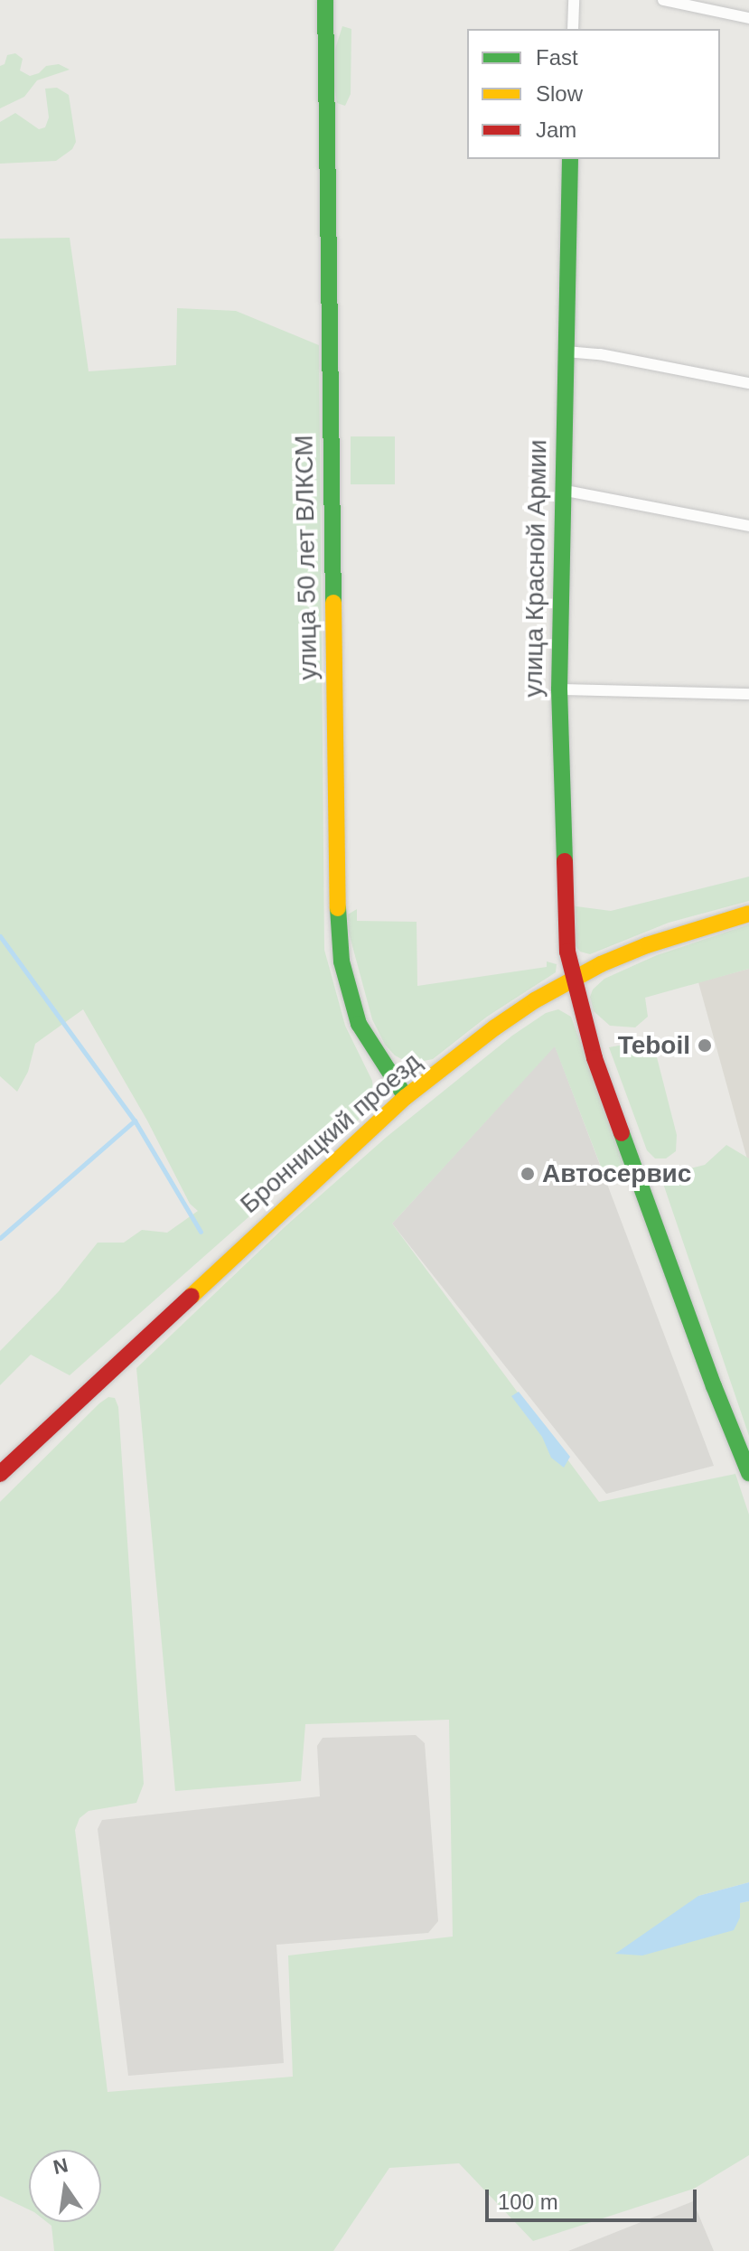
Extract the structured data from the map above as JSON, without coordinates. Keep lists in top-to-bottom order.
{
  "streets": {
    "street": ["улица 50 лет ВЛКСМ", "улица Красной Армии", "Бронницкий проезд"]
  },
  "crossings": [
    ["улица 50 лет ВЛКСМ", "Бронницкий проезд"],
    ["улица Красной Армии", "Бронницкий проезд"]
  ],
  "places": ["Teboil", "Автосервис"],
  "legend": ["Fast", "Slow", "Jam"],
  "scale_bar": "100 m",
  "north": "top"
}
